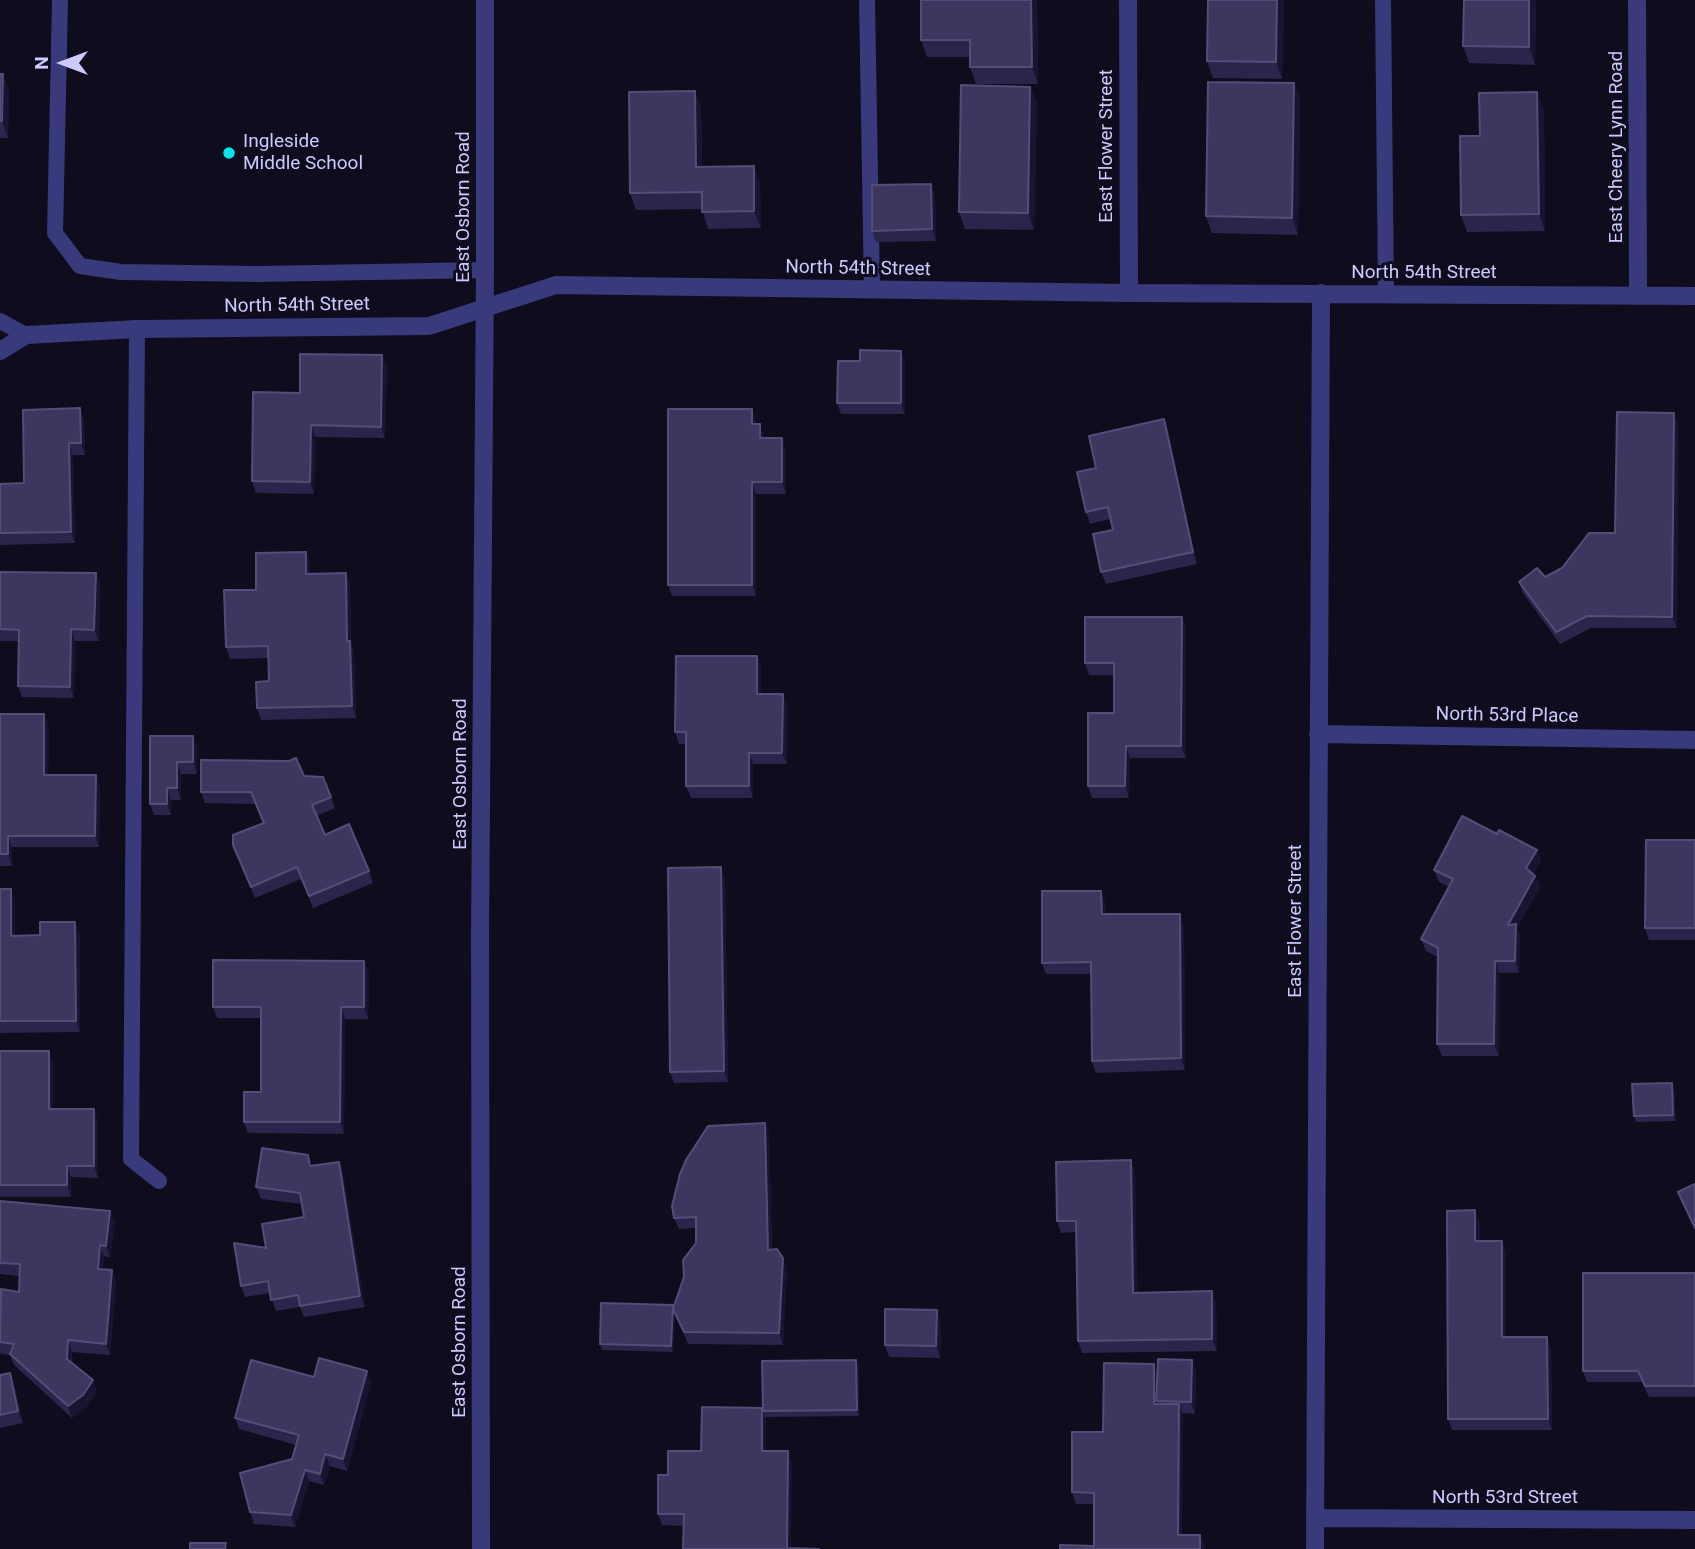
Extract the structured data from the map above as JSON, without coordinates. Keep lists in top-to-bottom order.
{
  "streets": {
    "street": [
      "East Flower Street",
      "East Cheery Lynn Road",
      "East Osborn Road",
      "North 54th Street",
      "North 53rd Place",
      "North 53rd Street"
    ]
  },
  "crossings": [
    ["East Flower Street", "North 54th Street"],
    ["East Flower Street", "North 53rd Place"],
    ["East Flower Street", "North 53rd Street"],
    ["East Cheery Lynn Road", "North 54th Street"],
    ["East Osborn Road", "North 54th Street"]
  ],
  "places": ["Ingleside Middle School"],
  "north": "left"
}
